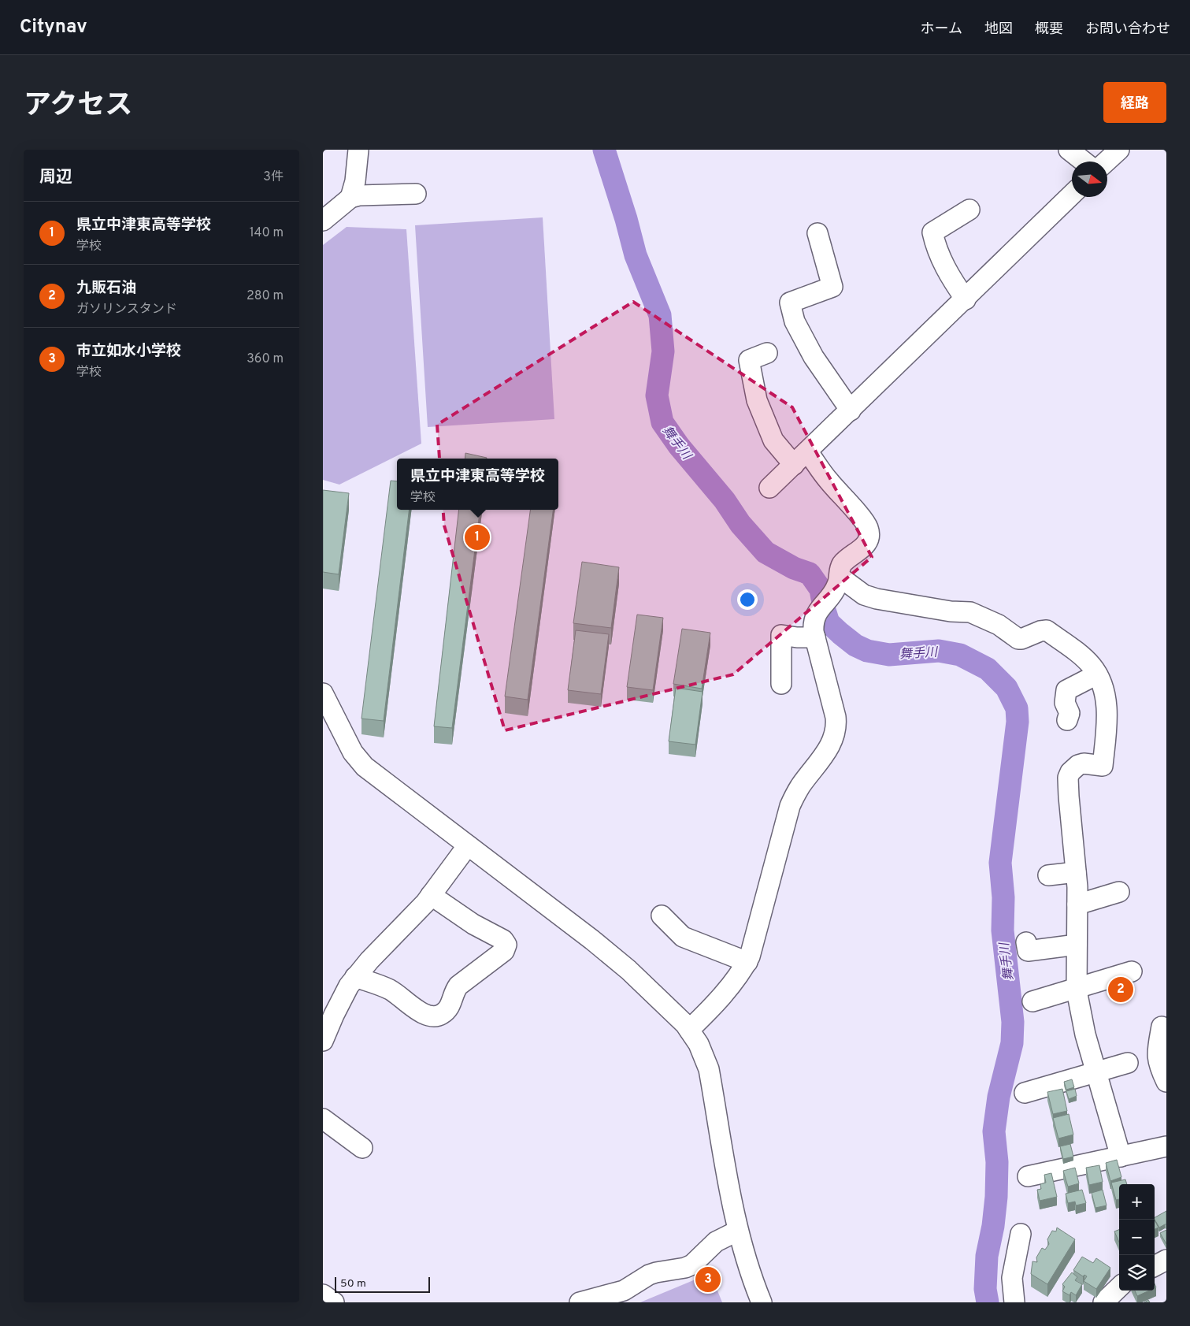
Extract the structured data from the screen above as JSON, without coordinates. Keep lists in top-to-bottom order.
{
  "water": ["舞手川"],
  "scale_bar": "50 m",
  "north": "right",
  "page": {
    "header": "Citynav",
    "nav": [
      "ホーム",
      "地図",
      "概要",
      "お問い合わせ"
    ],
    "title": "アクセス",
    "buttons": "経路",
    "heading": ["周辺", "3件"],
    "list": [
      {
        "mark": "1",
        "name": "県立中津東高等学校",
        "note": "学校",
        "value": "140 m"
      },
      {
        "mark": "2",
        "name": "九販石油",
        "note": "ガソリンスタンド",
        "value": "280 m"
      },
      {
        "mark": "3",
        "name": "市立如水小学校",
        "note": "学校",
        "value": "360 m"
      }
    ],
    "popup": ["県立中津東高等学校", "学校"],
    "pins": ["1", "2", "3"],
    "map_buttons": ["+", "−"],
    "scale": "50 m"
  }
}
